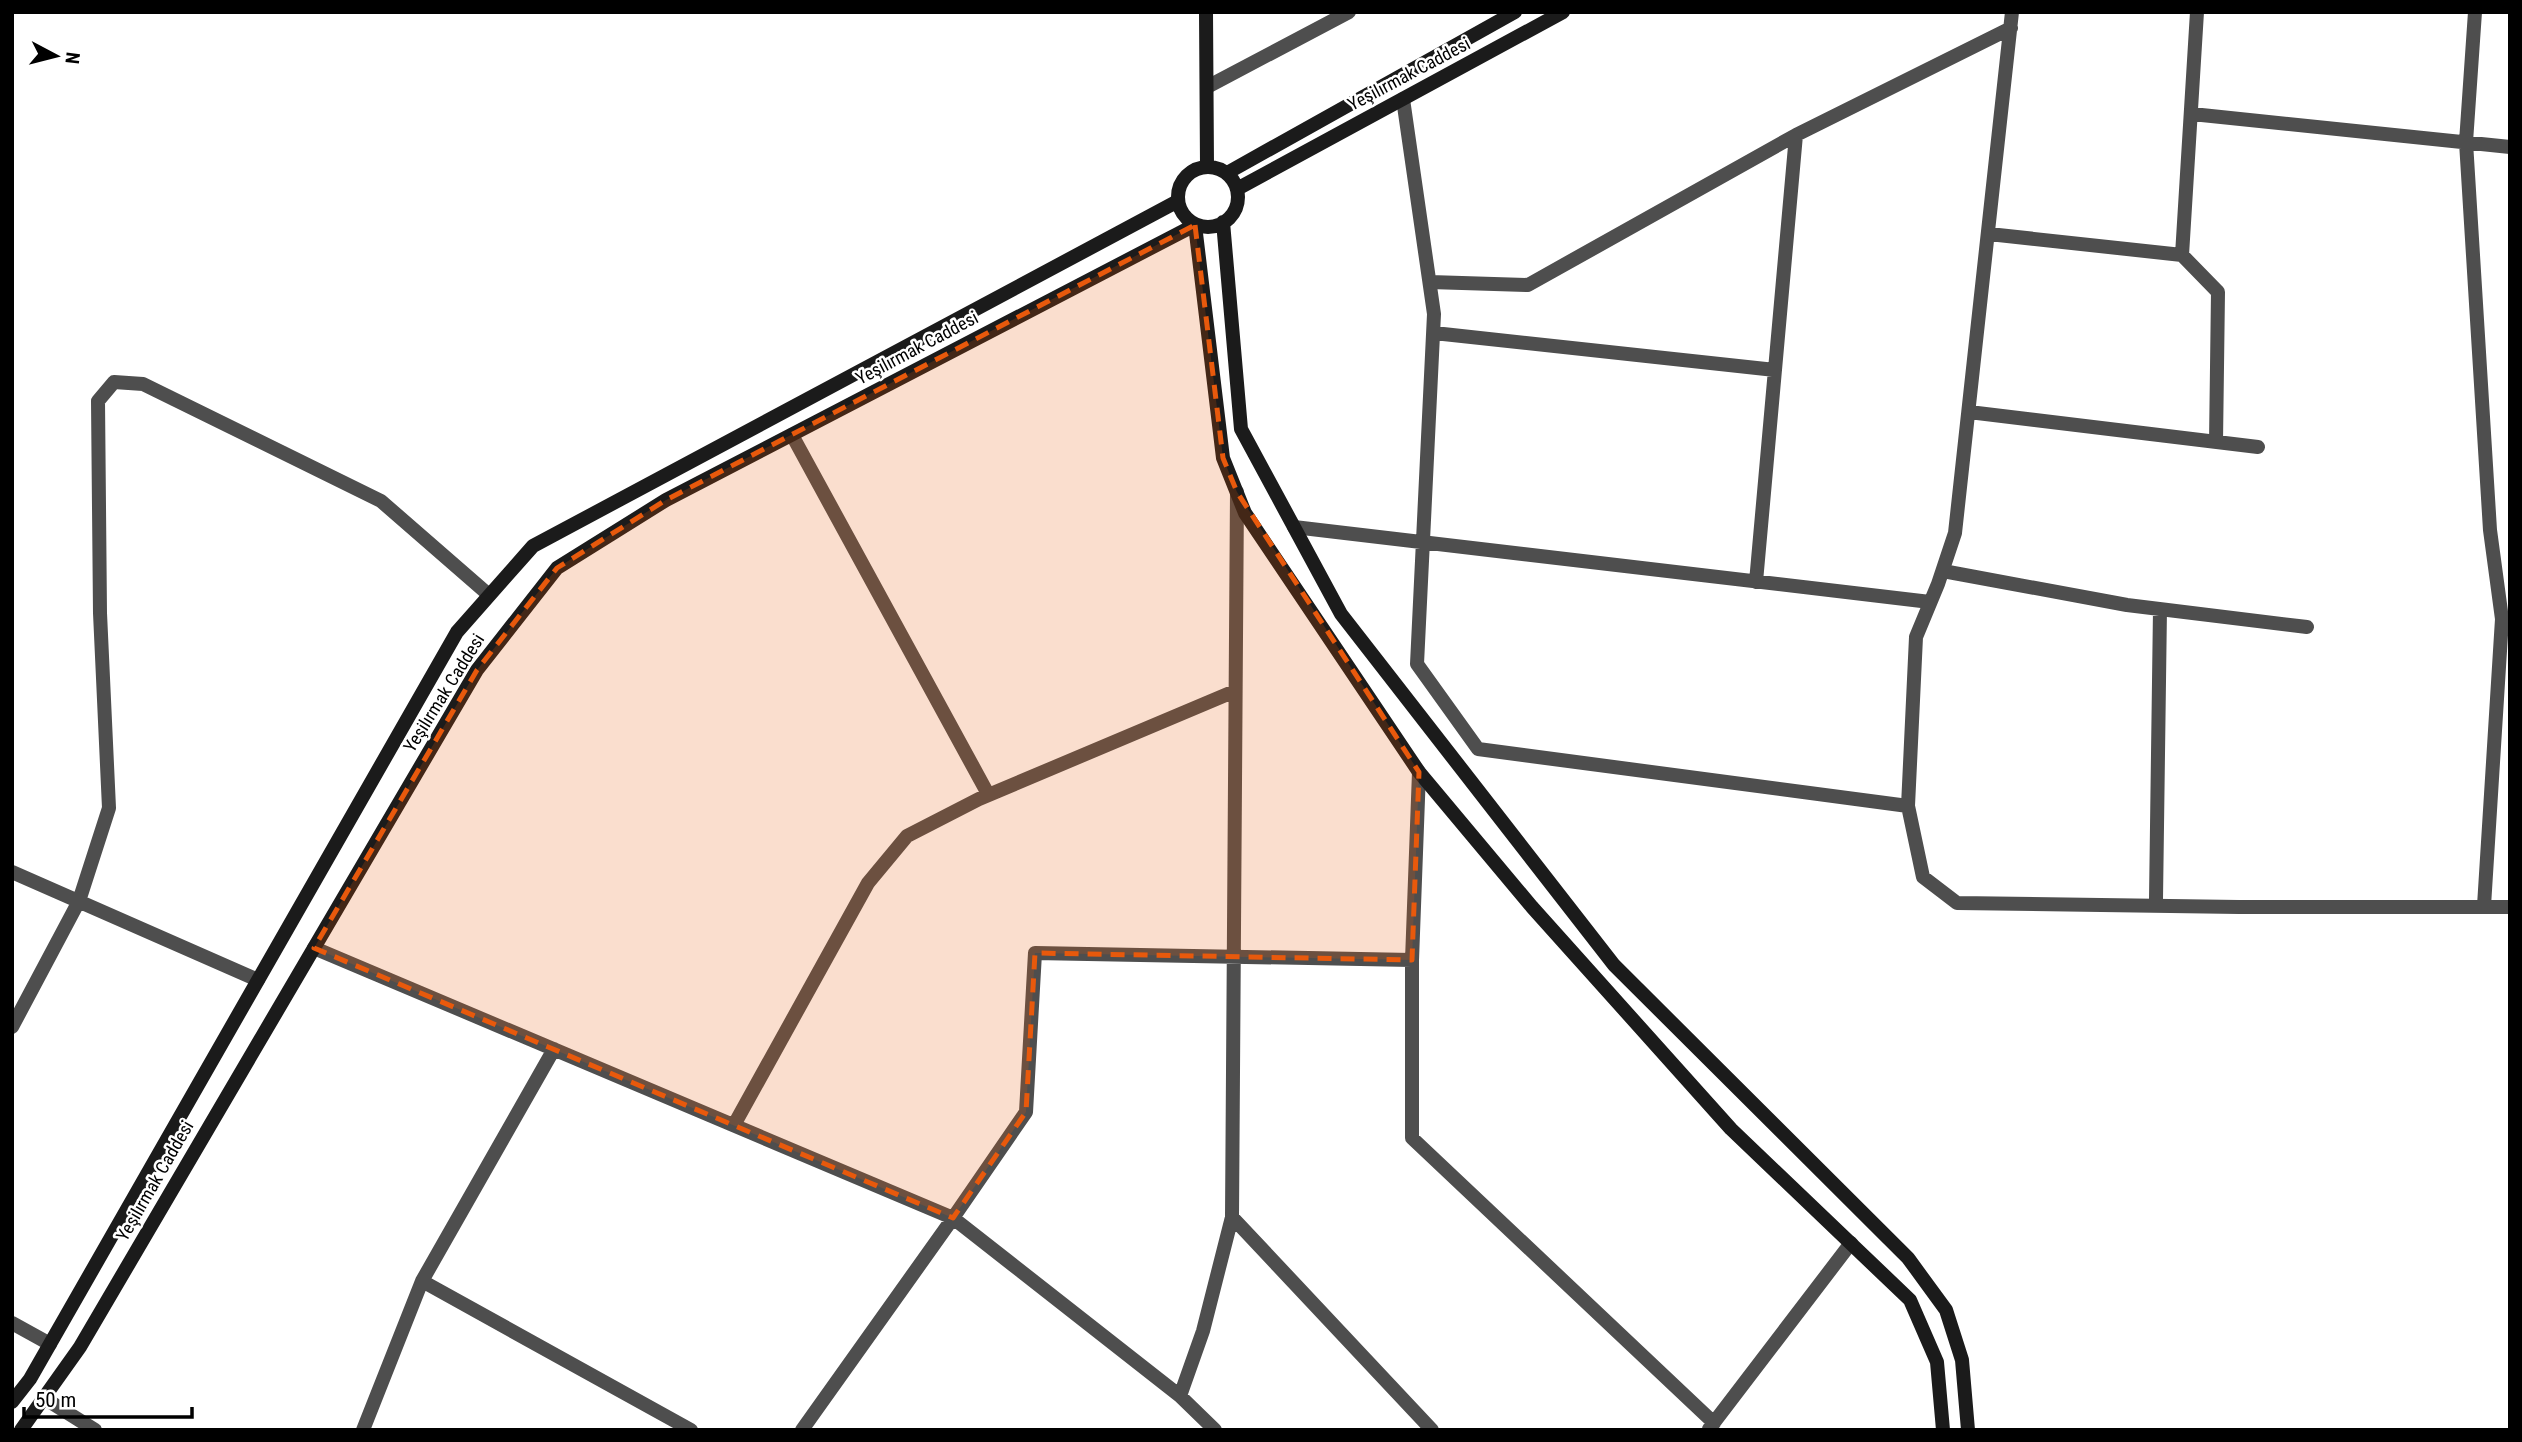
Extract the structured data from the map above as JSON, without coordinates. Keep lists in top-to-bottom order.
{
  "streets": {
    "main road": ["Yeşilırmak Caddesi"]
  },
  "scale_bar": "50 m",
  "north": "right"
}
